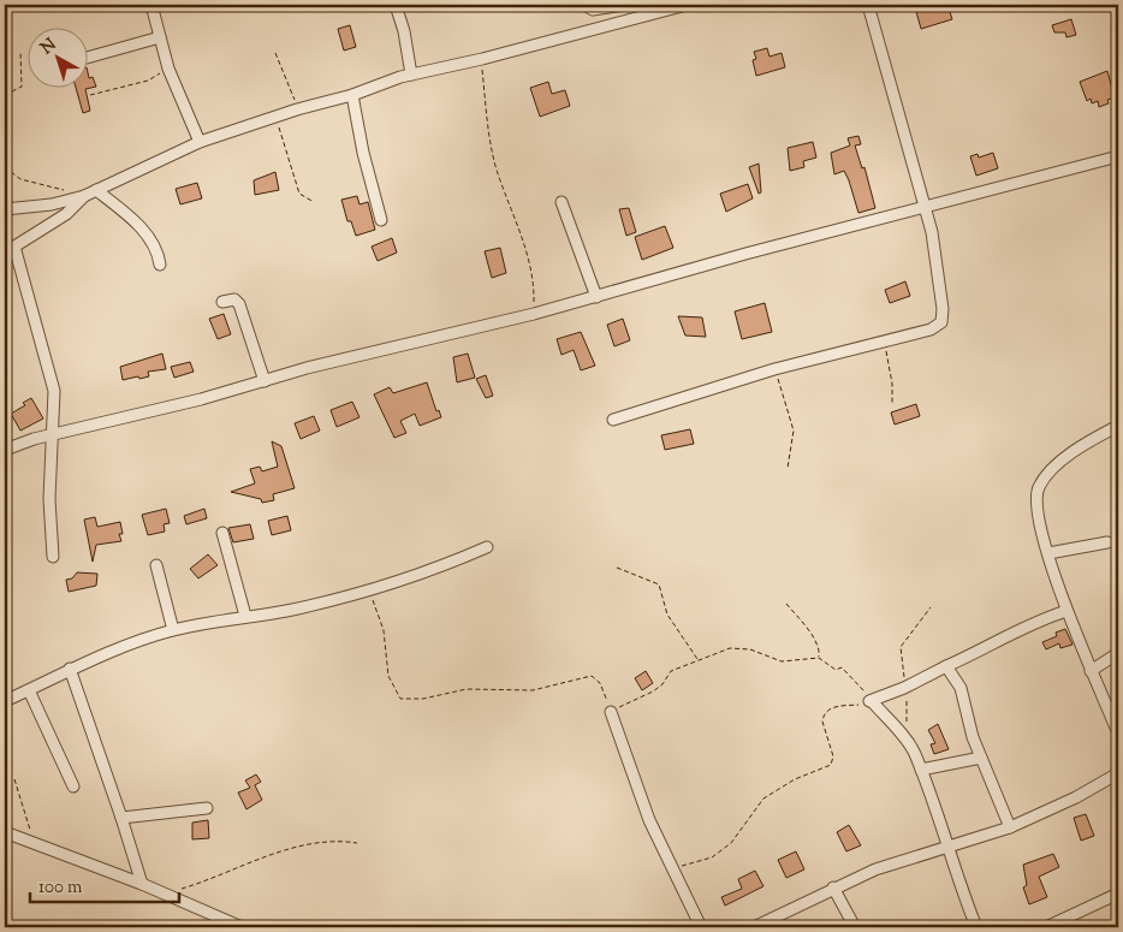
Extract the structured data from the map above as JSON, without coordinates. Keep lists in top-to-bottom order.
{
  "scale_bar": "100 m",
  "north": "top left"
}
